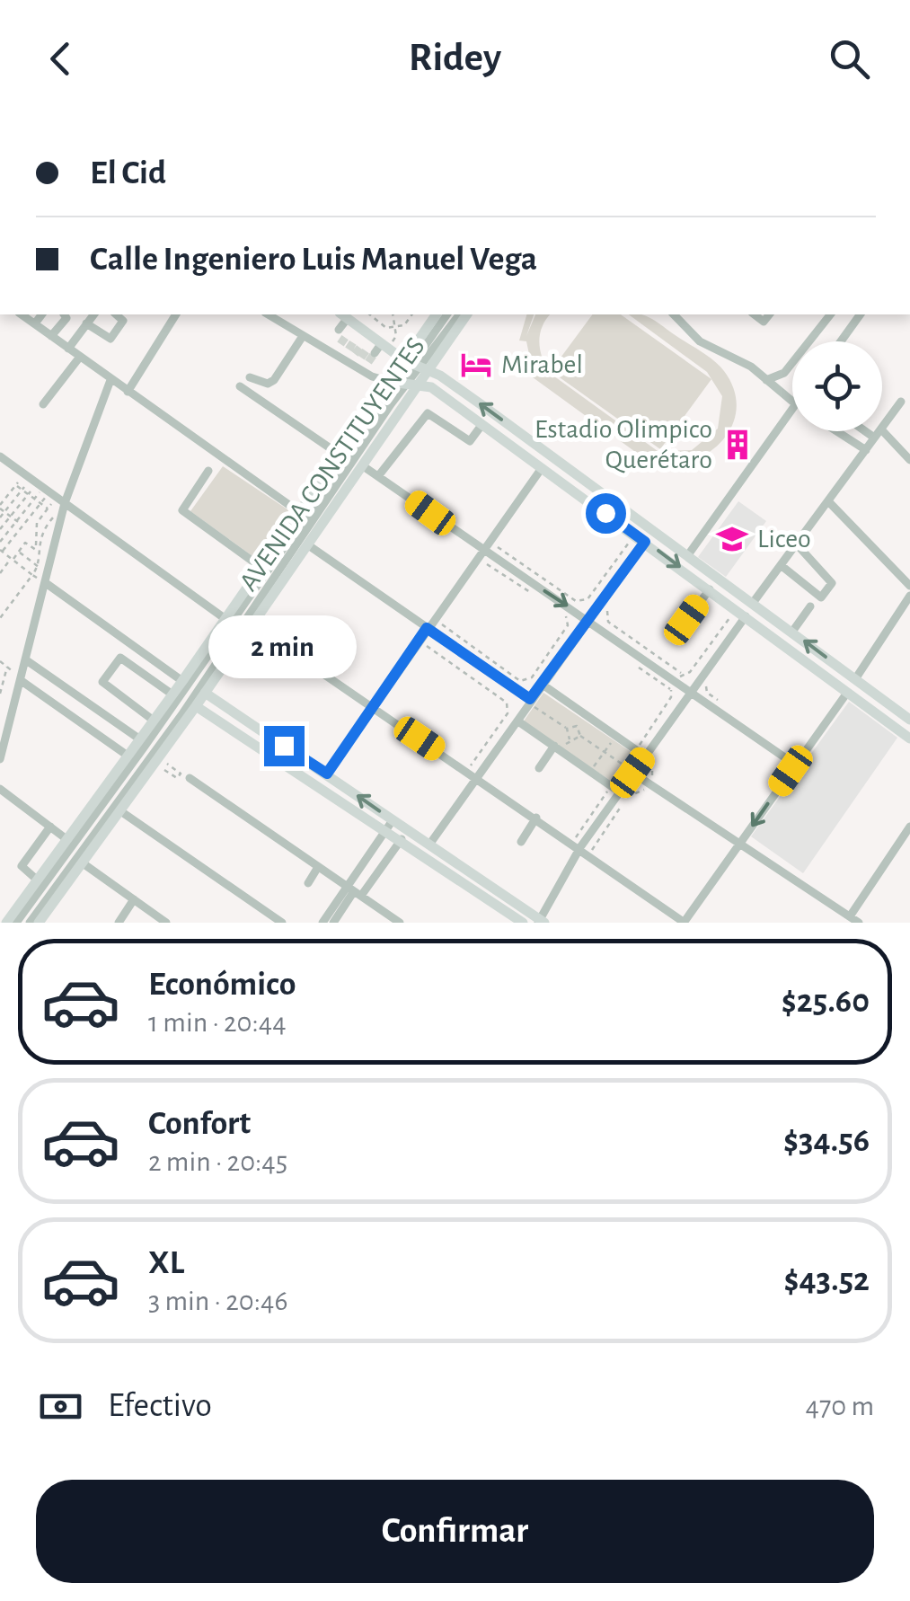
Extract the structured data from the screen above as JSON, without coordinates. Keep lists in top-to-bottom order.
{
  "streets": {
    "main road": ["AVENIDA CONSTITUYENTES"]
  },
  "places": {
    "hotel": ["Mirabel"],
    "building": ["Estadio Olimpico Querétaro"],
    "school or university": ["Liceo"]
  },
  "page": {
    "header": "Ridey",
    "banner": ["El Cid", "Calle Ingeniero Luis Manuel Vega"],
    "bubble": "2 min",
    "list": [
      {
        "name": "Económico",
        "note": "1 min · 20:44",
        "value": "$25.60"
      },
      {
        "name": "Confort",
        "note": "2 min · 20:45",
        "value": "$34.56"
      },
      {
        "name": "XL",
        "note": "3 min · 20:46",
        "value": "$43.52"
      }
    ],
    "pay": ["Efectivo", "470 m"],
    "buttons": "Confirmar"
  }
}
